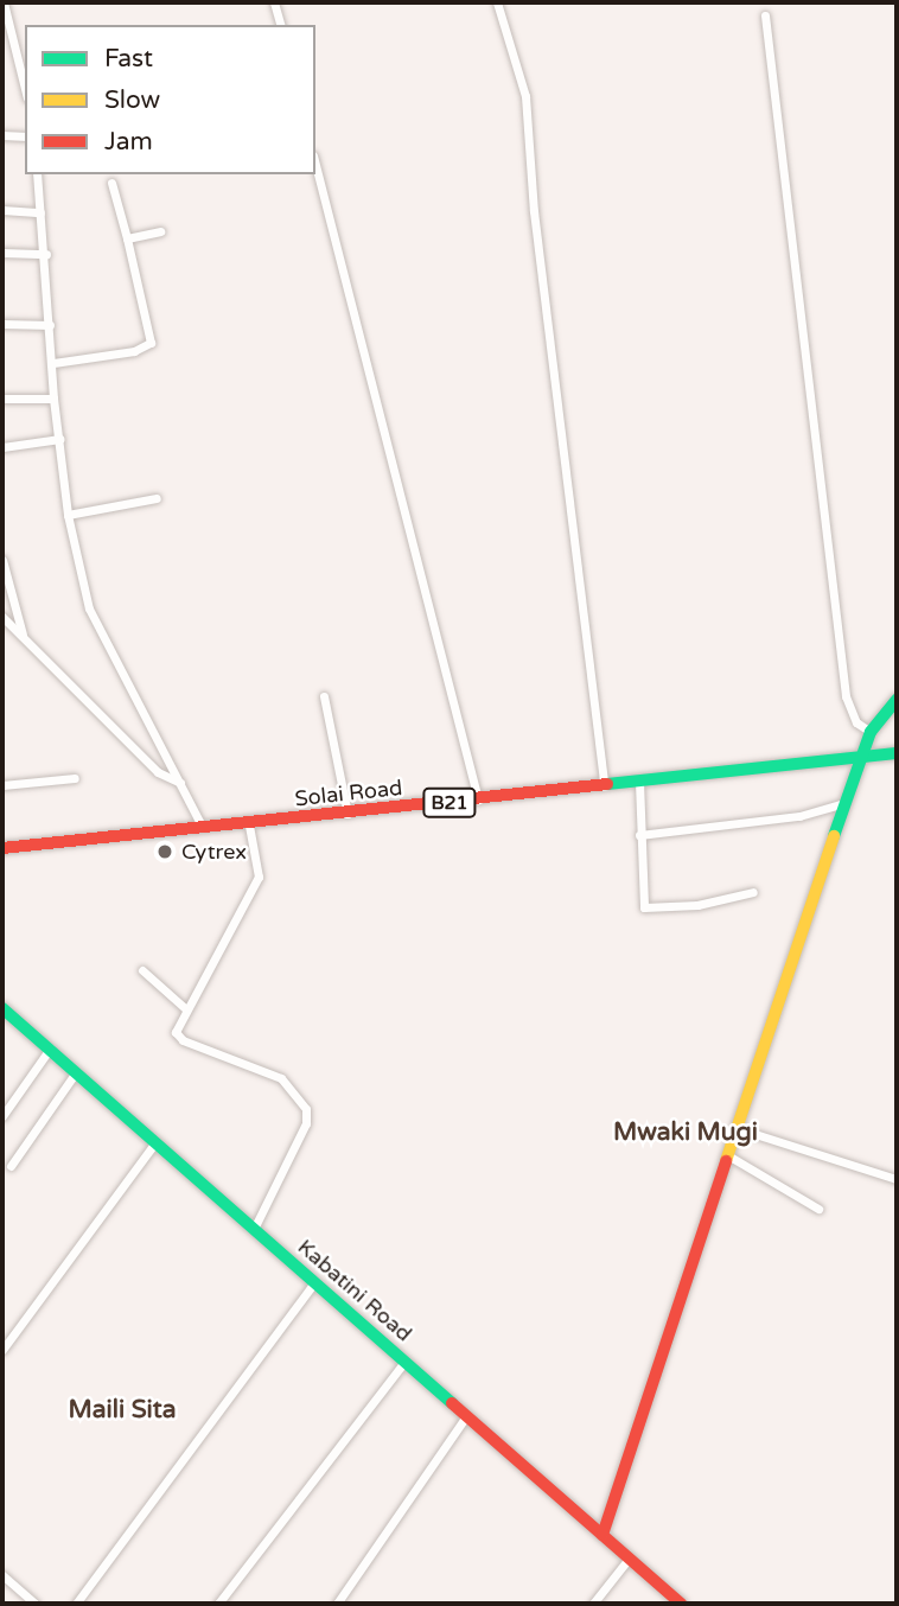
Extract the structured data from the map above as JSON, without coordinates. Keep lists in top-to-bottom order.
{
  "streets": {
    "main road": ["Solai Road", "B21", "Kabatini Road"]
  },
  "districts": ["Mwaki Mugi", "Maili Sita"],
  "places": ["Cytrex"],
  "legend": ["Fast", "Slow", "Jam"]
}
